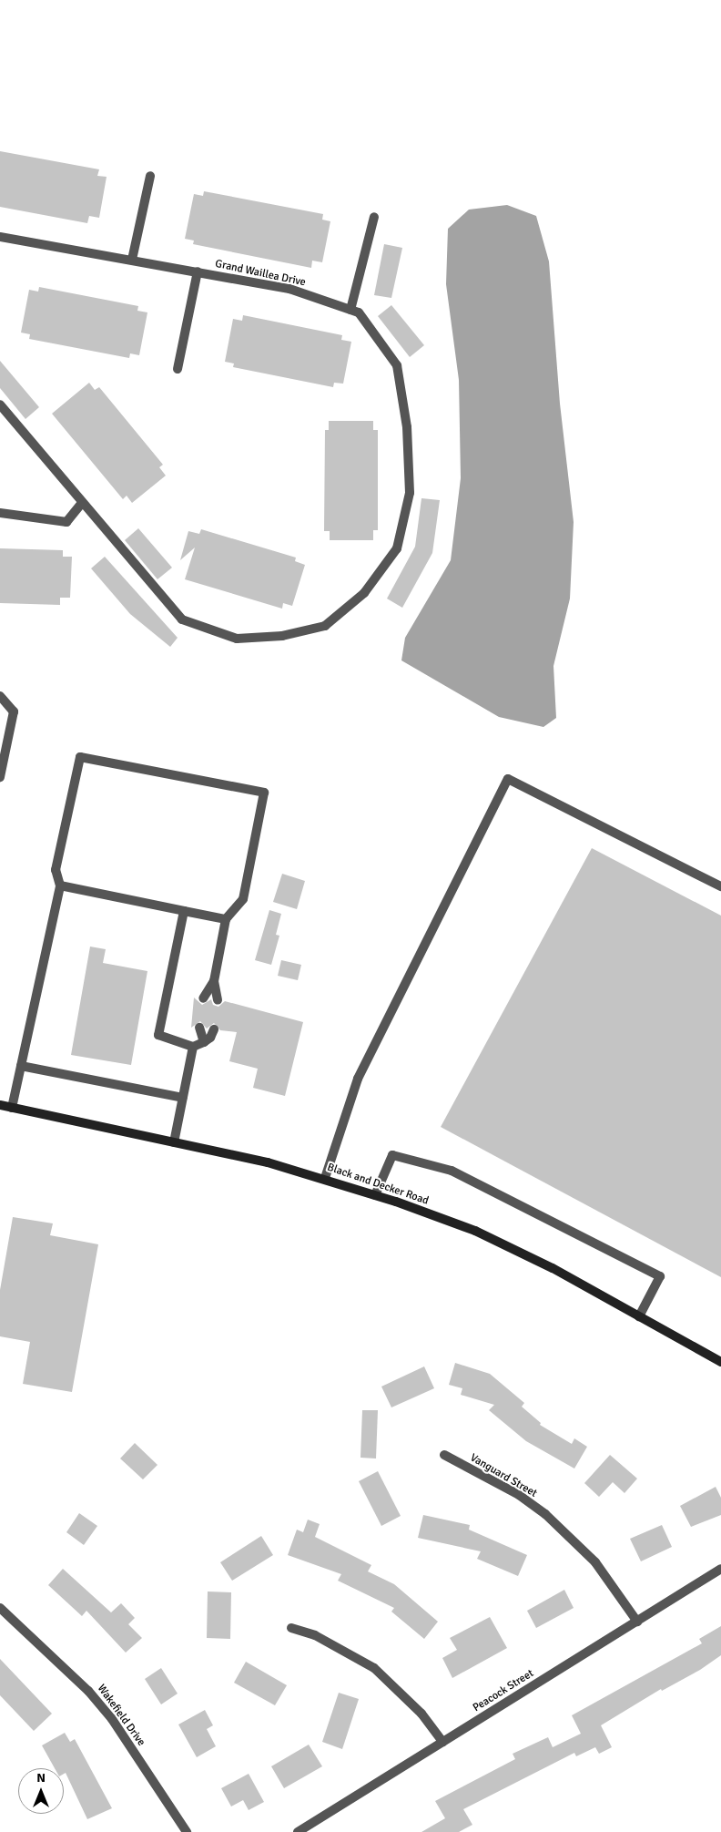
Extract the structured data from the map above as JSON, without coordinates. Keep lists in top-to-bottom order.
{
  "streets": {
    "main road": ["Black and Decker Road"],
    "street": [
      "Grand Waillea Drive",
      "Vanguard Street",
      "Peacock Street",
      "Wakefield Drive"
    ]
  },
  "crossings": [
    ["Vanguard Street", "Peacock Street"]
  ],
  "north": "top"
}
